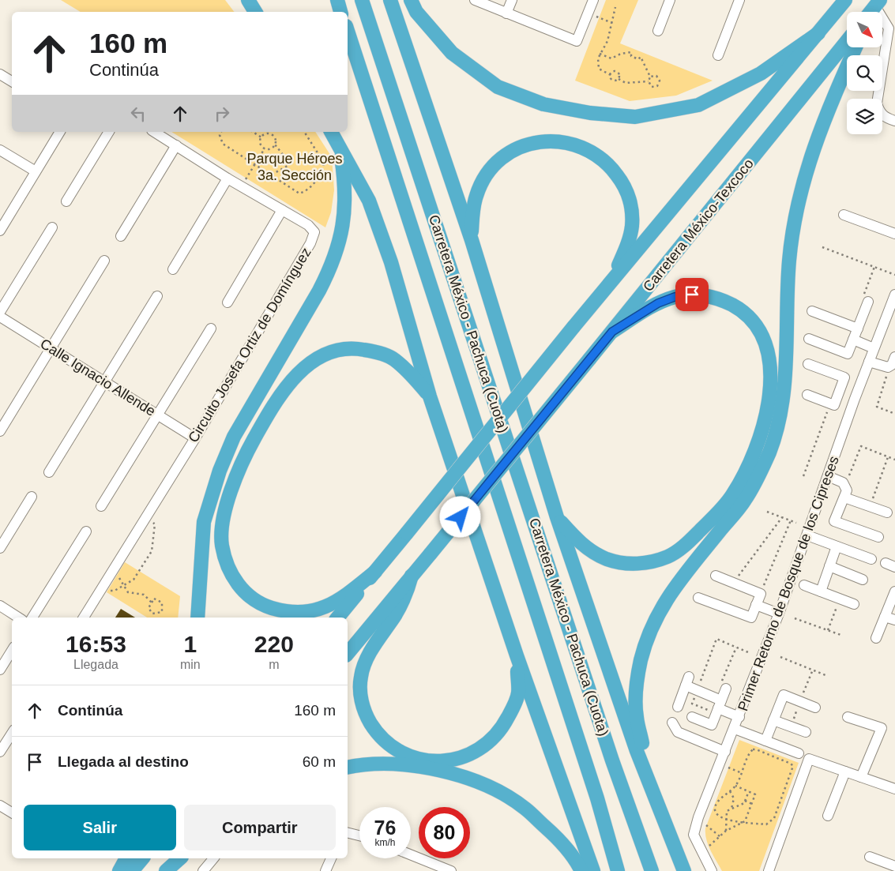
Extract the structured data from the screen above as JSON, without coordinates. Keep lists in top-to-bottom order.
{
  "streets": {
    "highway": ["Carretera México-Texcoco", "Carretera México - Pachuca (Cuota)"],
    "street": ["Circuito Josefa Ortiz de Domínguez", "Calle Ignacio Allende", "Primer Retorno de Bosque de los Cipreses"]
  },
  "crossings": [
    ["Circuito Josefa Ortiz de Domínguez", "Calle Ignacio Allende"]
  ],
  "parks": ["Parque Héroes 3a. Sección"],
  "north": "bottom right",
  "page": {
    "turn": ["160 m", "Continúa"],
    "eta": [
      "16:53",
      "Llegada",
      "1",
      "min",
      "220",
      "m"
    ],
    "list": [
      {
        "name": "Continúa",
        "value": "160 m"
      },
      {
        "name": "Llegada al destino",
        "value": "60 m"
      }
    ],
    "buttons": ["Salir", "Compartir"],
    "speed": "76 km/h",
    "limit": "80"
  }
}
